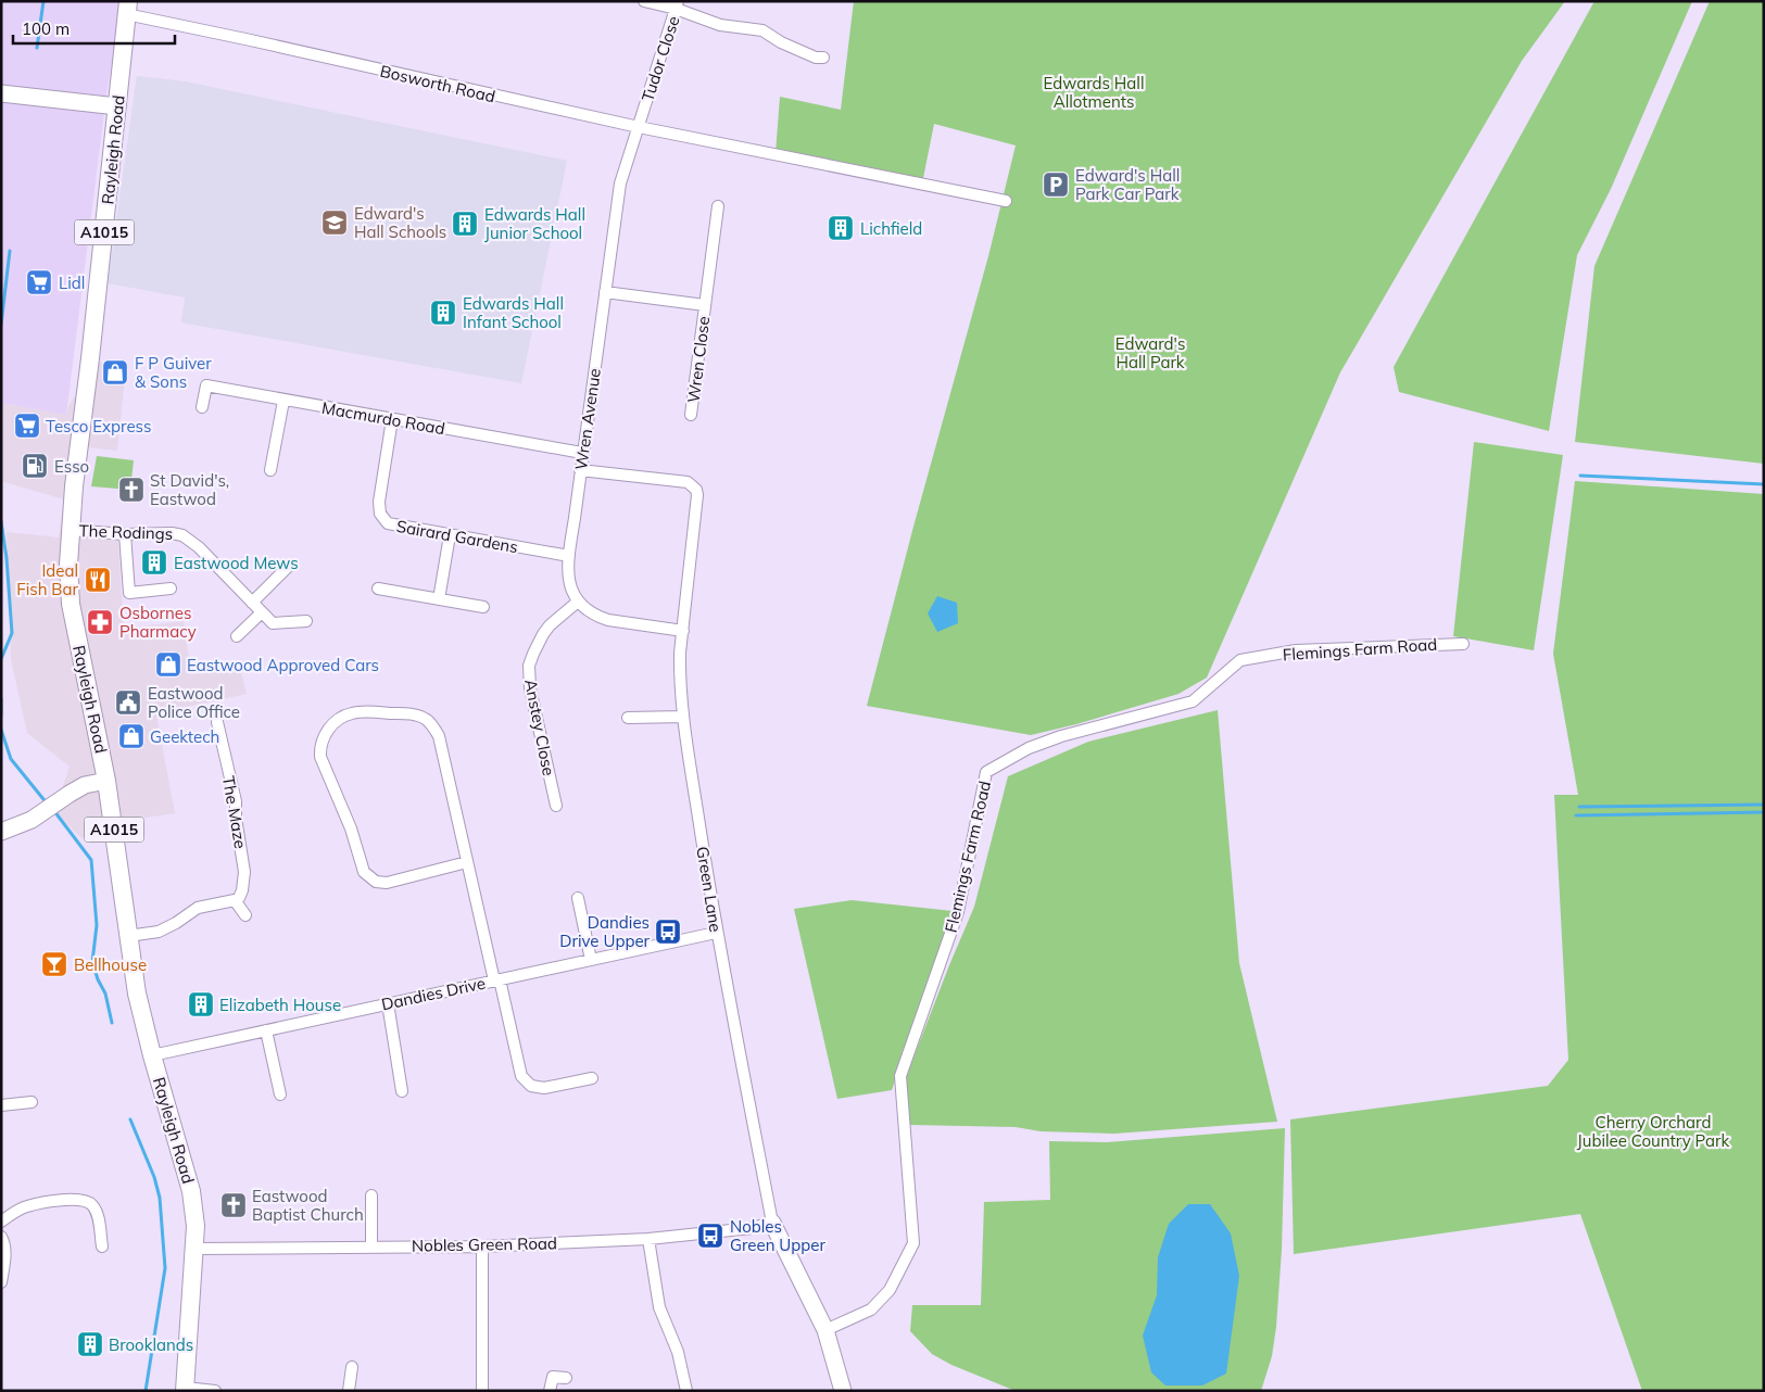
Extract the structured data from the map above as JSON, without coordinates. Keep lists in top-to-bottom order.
{
  "streets": {
    "main road": ["Rayleigh Road", "A1015"],
    "street": [
      "Tudor Close",
      "Bosworth Road",
      "Wren Close",
      "Macmurdo Road",
      "Wren Avenue",
      "The Rodings",
      "Sairard Gardens",
      "Flemings Farm Road",
      "Anstey Close",
      "The Maze",
      "Green Lane",
      "Dandies Drive",
      "Nobles Green Road"
    ]
  },
  "crossings": [
    ["Tudor Close", "Bosworth Road"],
    ["Tudor Close", "Wren Avenue"],
    ["Bosworth Road", "Rayleigh Road"],
    ["Bosworth Road", "Wren Avenue"],
    ["Rayleigh Road", "The Rodings"],
    ["Rayleigh Road", "Dandies Drive"],
    ["Rayleigh Road", "Nobles Green Road"],
    ["Wren Close", "Wren Avenue"],
    ["Macmurdo Road", "Wren Avenue"],
    ["Macmurdo Road", "Sairard Gardens"],
    ["Wren Avenue", "Sairard Gardens"],
    ["Wren Avenue", "Anstey Close"],
    ["Wren Avenue", "Green Lane"],
    ["Flemings Farm Road", "Green Lane"],
    ["Green Lane", "Dandies Drive"],
    ["Green Lane", "Nobles Green Road"]
  ],
  "parks": ["Edwards Hall Allotments", "Edward's Hall Park", "Cherry Orchard Jubilee Country Park"],
  "places": {
    "parking": ["Edward's Hall Park Car Park"],
    "school or university": ["Edward's Hall Schools"],
    "building": [
      "Edwards Hall Junior School",
      "Lichfield",
      "Edwards Hall Infant School",
      "Eastwood Mews",
      "Elizabeth House",
      "Brooklands"
    ],
    "supermarket": ["Lidl", "Tesco Express"],
    "shop": ["F P Guiver & Sons", "Eastwood Approved Cars", "Geektech"],
    "fuel station": ["Esso"],
    "church": ["St David's, Eastwod", "Eastwood Baptist Church"],
    "restaurant": ["Ideal Fish Bar"],
    "pharmacy": ["Osbornes Pharmacy"],
    "public building": ["Eastwood Police Office"],
    "bus stop": ["Dandies Drive Upper", "Nobles Green Upper"],
    "bar": ["Bellhouse"]
  },
  "scale_bar": "100 m"
}
